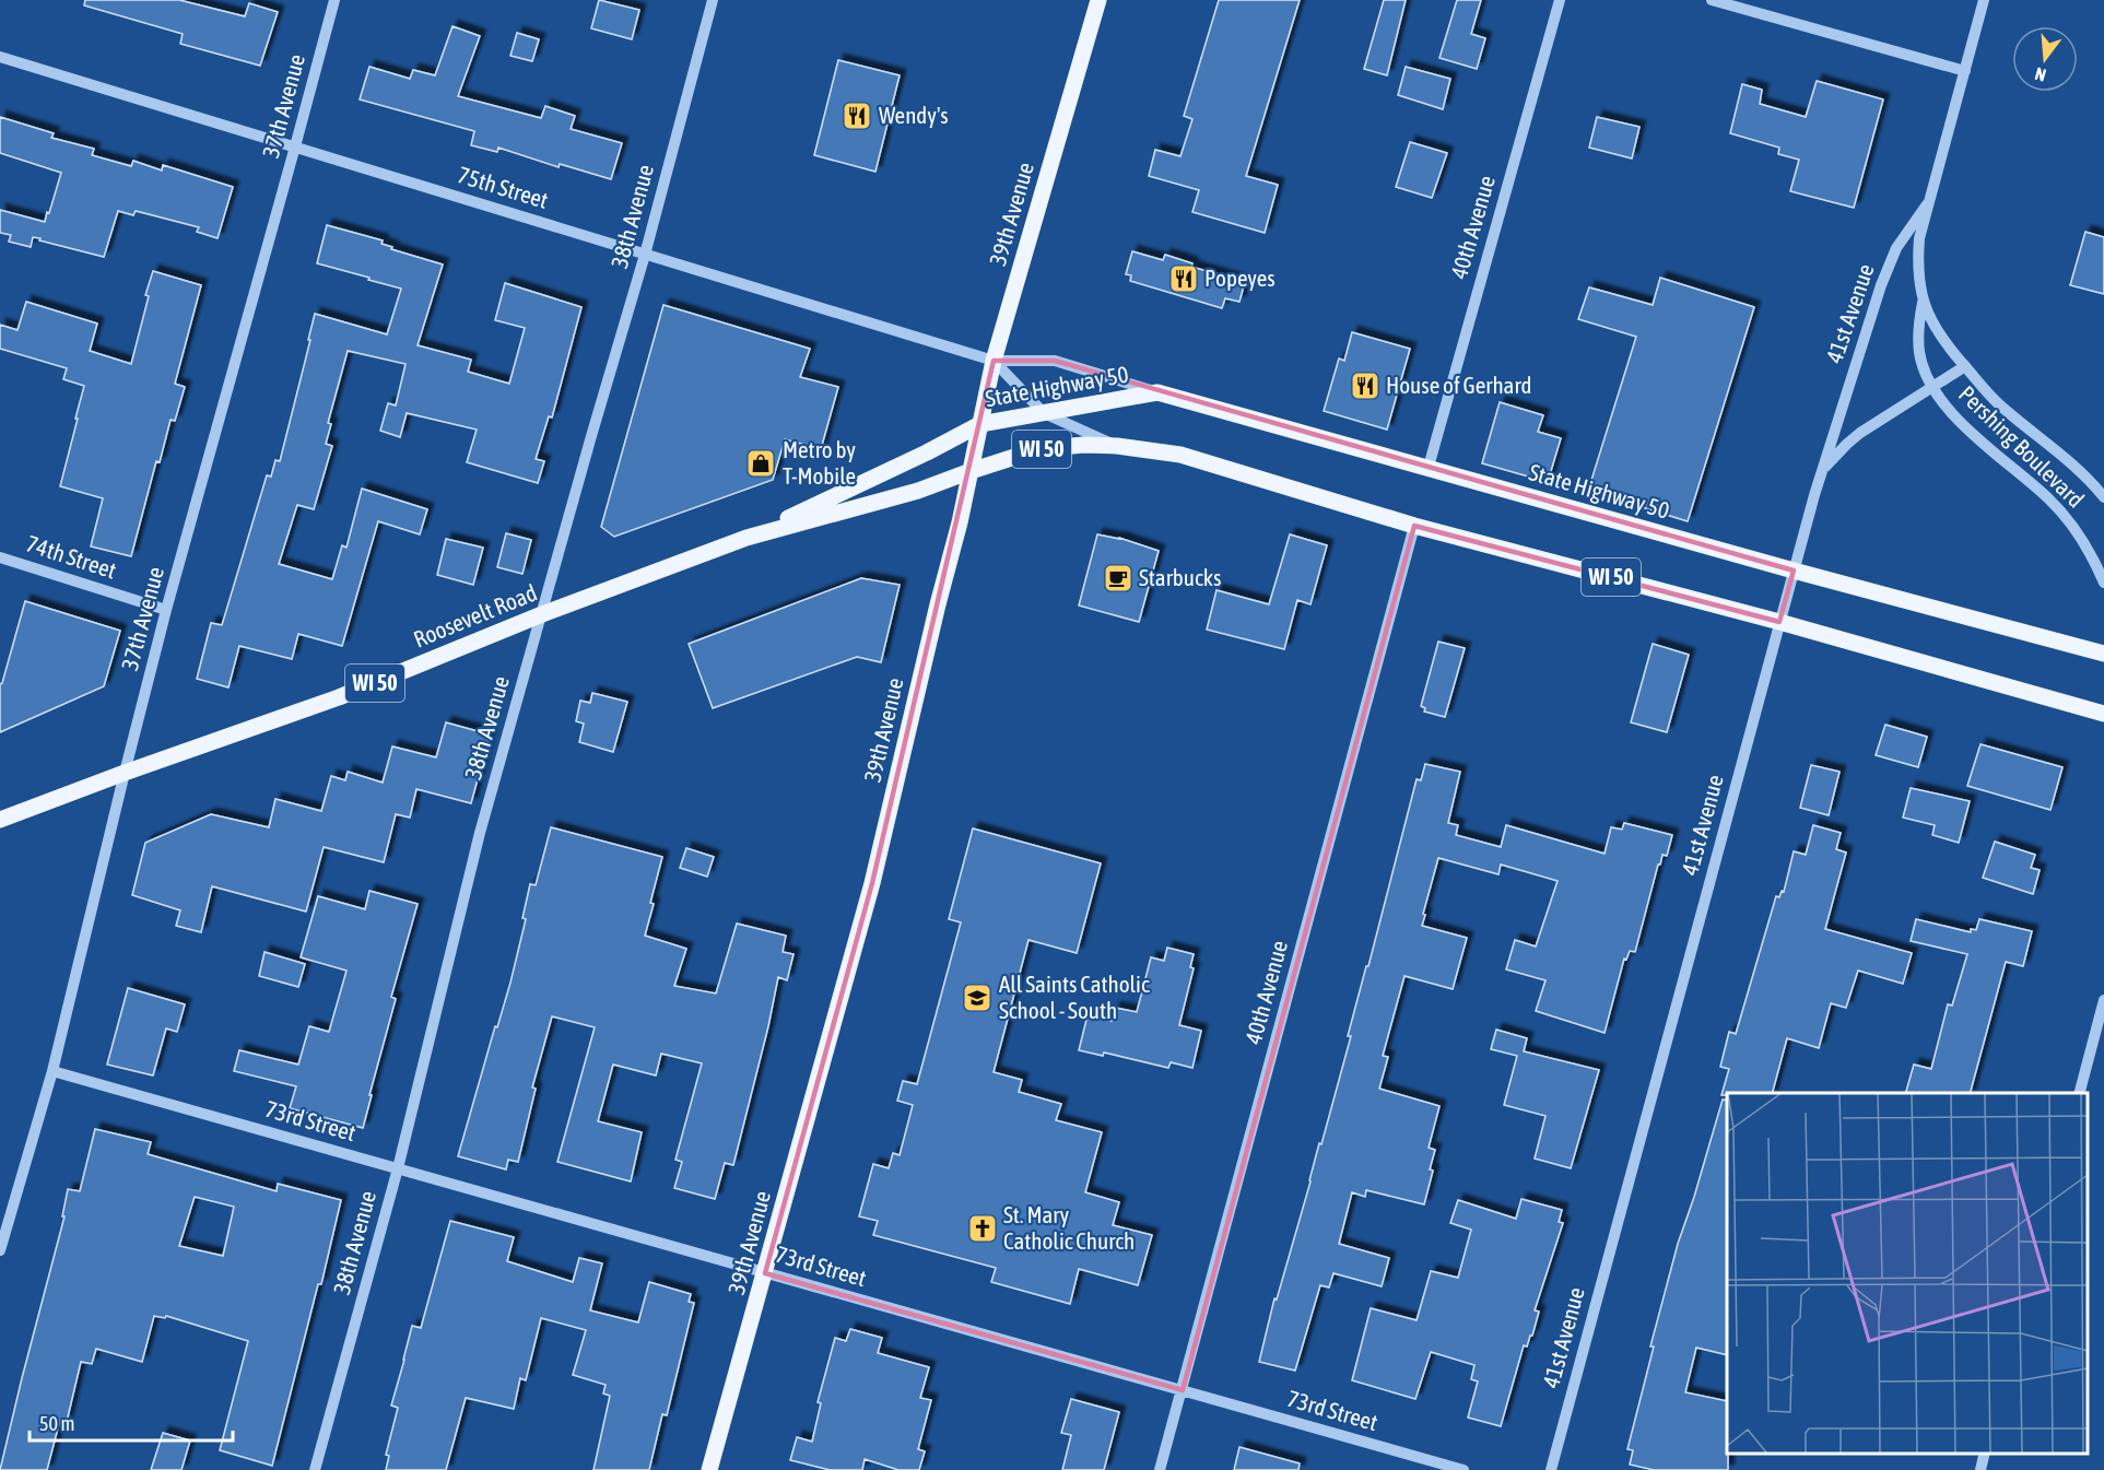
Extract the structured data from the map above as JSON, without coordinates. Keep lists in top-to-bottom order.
{
  "streets": {
    "main road": [
      "39th Avenue",
      "State Highway 50",
      "WI 50",
      "Roosevelt Road"
    ],
    "street": [
      "37th Avenue",
      "75th Street",
      "38th Avenue",
      "40th Avenue",
      "41st Avenue",
      "Pershing Boulevard",
      "74th Street",
      "73rd Street"
    ]
  },
  "crossings": [
    ["37th Avenue", "75th Street"],
    ["37th Avenue", "74th Street"],
    ["37th Avenue", "Roosevelt Road"],
    ["37th Avenue", "73rd Street"],
    ["75th Street", "39th Avenue"],
    ["75th Street", "38th Avenue"],
    ["75th Street", "State Highway 50"],
    ["75th Street", "WI 50"],
    ["39th Avenue", "State Highway 50"],
    ["39th Avenue", "WI 50"],
    ["39th Avenue", "73rd Street"],
    ["38th Avenue", "Roosevelt Road"],
    ["38th Avenue", "73rd Street"],
    ["40th Avenue", "State Highway 50"],
    ["40th Avenue", "WI 50"],
    ["40th Avenue", "73rd Street"],
    ["41st Avenue", "State Highway 50"],
    ["41st Avenue", "Pershing Boulevard"],
    ["41st Avenue", "WI 50"],
    ["State Highway 50", "WI 50"],
    ["State Highway 50", "Roosevelt Road"],
    ["WI 50", "Roosevelt Road"]
  ],
  "places": {
    "restaurant": ["Wendy's", "Popeyes", "House of Gerhard"],
    "shop": ["Metro by T-Mobile"],
    "cafe": ["Starbucks"],
    "school or university": ["All Saints Catholic School - South"],
    "church": ["St. Mary Catholic Church"]
  },
  "scale_bar": "50 m",
  "north": "bottom"
}
